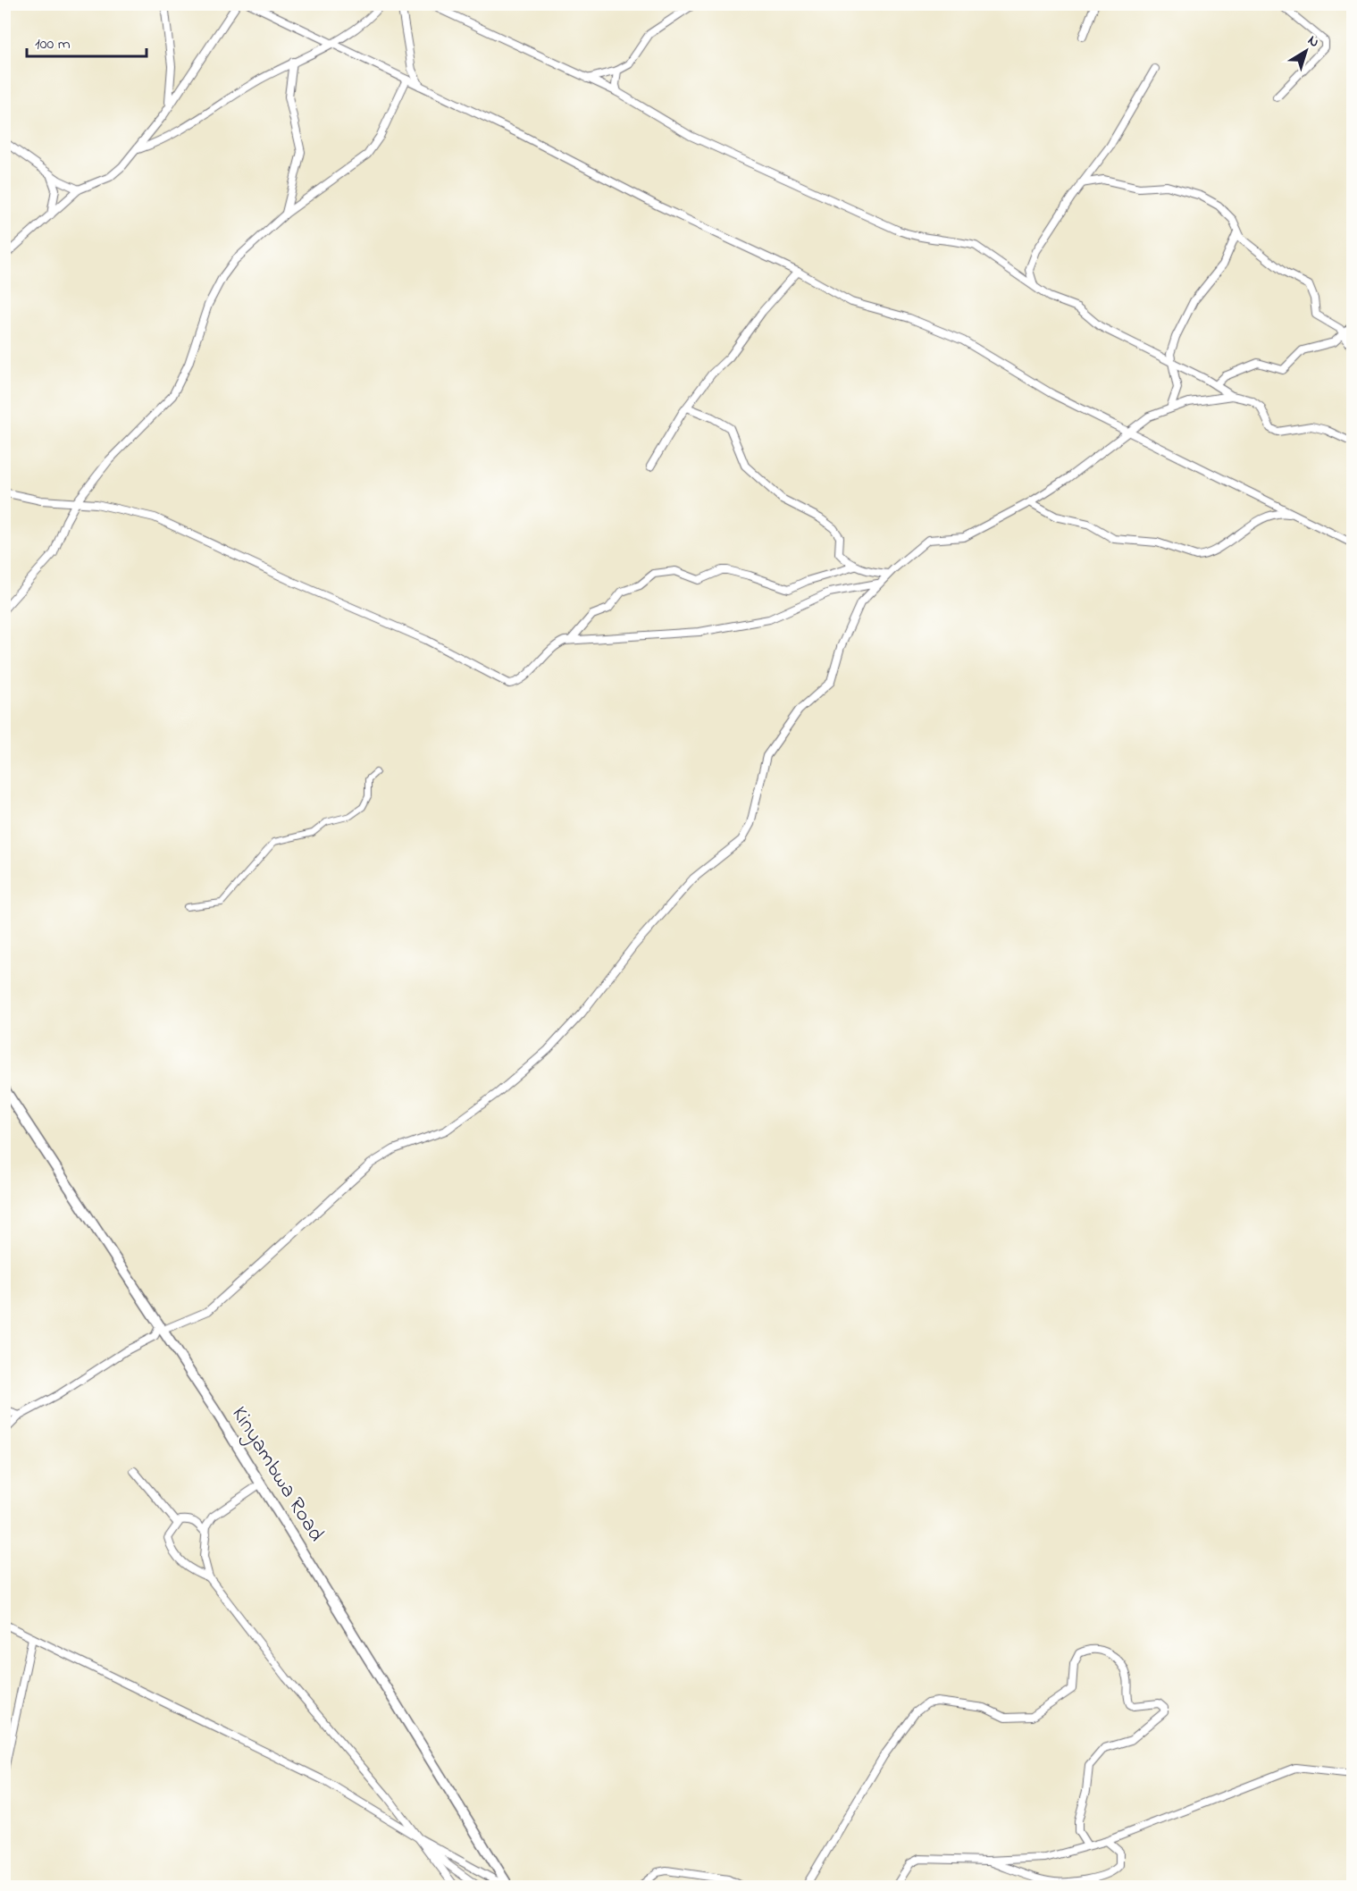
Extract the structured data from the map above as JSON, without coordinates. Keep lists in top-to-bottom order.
{
  "streets": {
    "street": ["Kinyambwa Road"]
  },
  "scale_bar": "100 m",
  "north": "top right"
}
